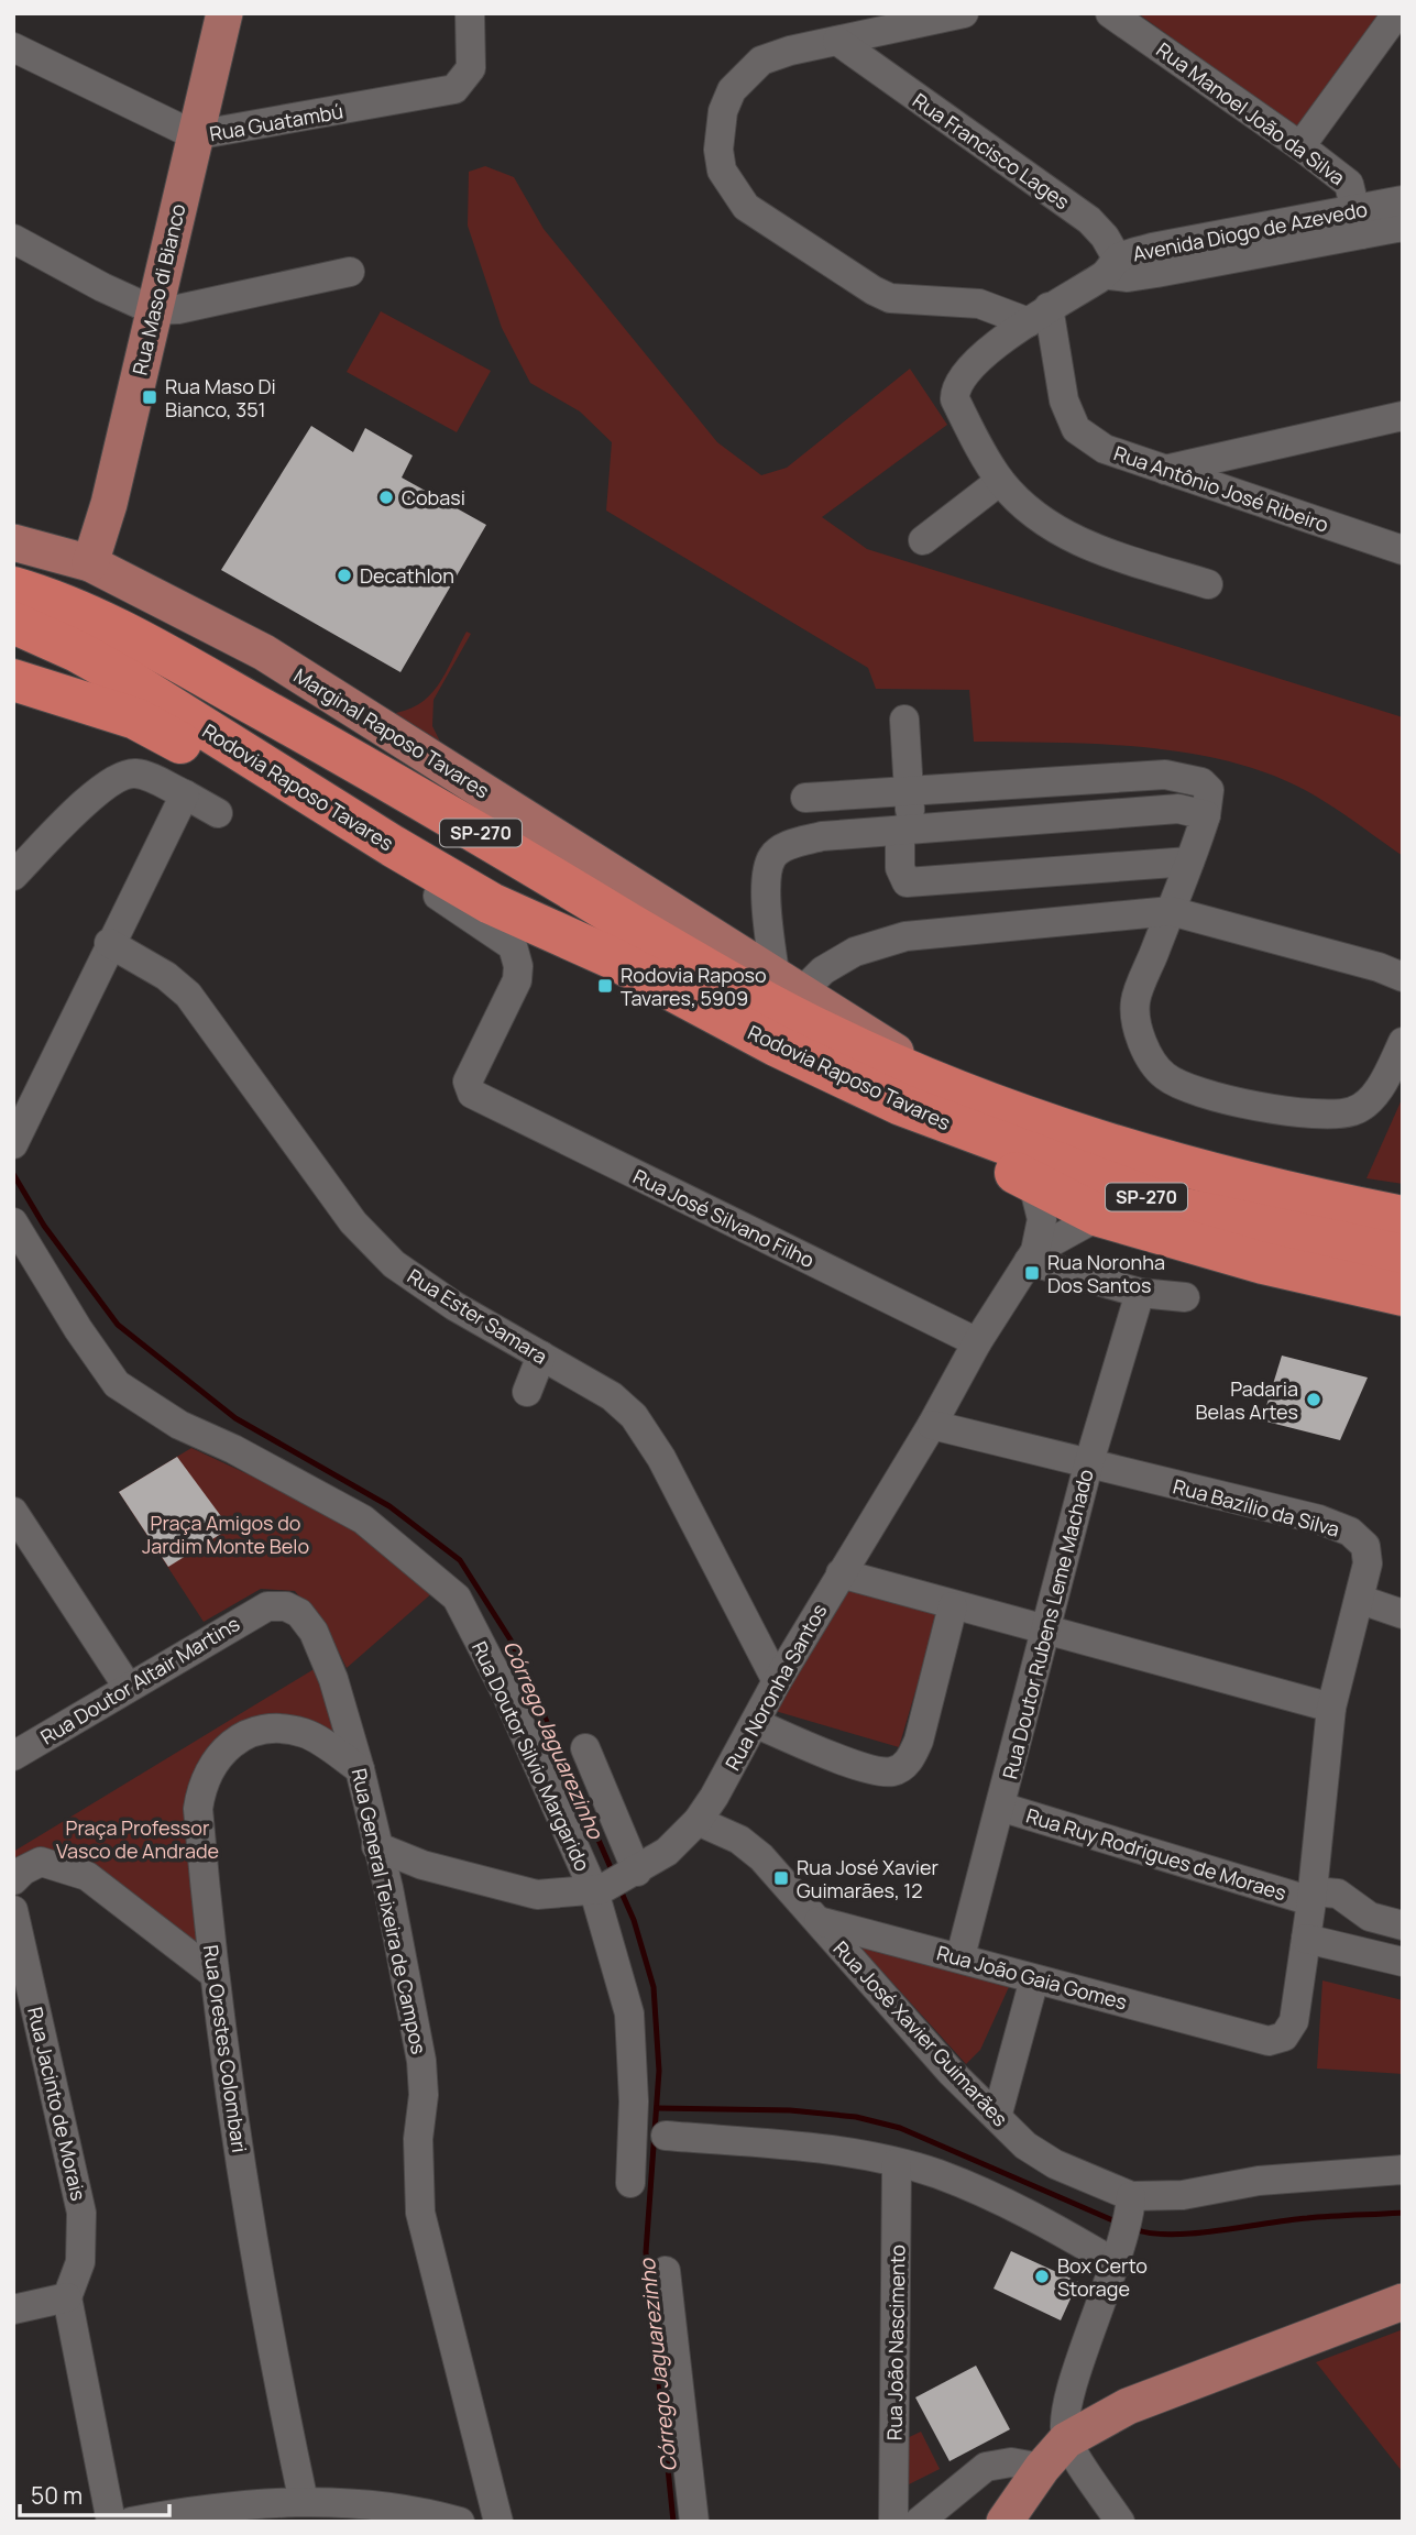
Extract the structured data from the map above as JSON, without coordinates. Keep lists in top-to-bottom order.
{
  "streets": {
    "highway": ["Rodovia Raposo Tavares", "SP-270"],
    "main road": ["Rua Maso di Bianco", "Marginal Raposo Tavares"],
    "street": [
      "Rua Manoel João da Silva",
      "Rua Guatambú",
      "Rua Francisco Lages",
      "Avenida Diogo de Azevedo",
      "Rua Antônio José Ribeiro",
      "Rua José Silvano Filho",
      "Rua Ester Samara",
      "Rua Bazílio da Silva",
      "Rua Doutor Rubens Leme Machado",
      "Rua Doutor Altair Martins",
      "Rua Noronha Santos",
      "Rua Doutor Silvio Margarido",
      "Rua Ruy Rodrigues de Moraes",
      "Rua General Teixeira de Campos",
      "Rua João Gaia Gomes",
      "Rua José Xavier Guimarães",
      "Rua Orestes Colombari",
      "Rua Jacinto de Morais",
      "Rua João Nascimento"
    ]
  },
  "crossings": [
    ["Rua Manoel João da Silva", "Avenida Diogo de Azevedo"],
    ["Rua Guatambú", "Rua Maso di Bianco"],
    ["Rua Francisco Lages", "Avenida Diogo de Azevedo"],
    ["Avenida Diogo de Azevedo", "Rua Antônio José Ribeiro"],
    ["Rua Maso di Bianco", "Marginal Raposo Tavares"],
    ["Marginal Raposo Tavares", "Rodovia Raposo Tavares"],
    ["Rodovia Raposo Tavares", "Rua José Silvano Filho"],
    ["Rua José Silvano Filho", "Rua Noronha Santos"],
    ["Rua Ester Samara", "Rua Noronha Santos"],
    ["Rua Bazílio da Silva", "Rua Doutor Rubens Leme Machado"],
    ["Rua Bazílio da Silva", "Rua Noronha Santos"],
    ["Rua Bazílio da Silva", "Rua Ruy Rodrigues de Moraes"],
    ["Rua Bazílio da Silva", "Rua João Gaia Gomes"],
    ["Rua Doutor Rubens Leme Machado", "Rua Ruy Rodrigues de Moraes"],
    ["Rua Doutor Rubens Leme Machado", "Rua João Gaia Gomes"],
    ["Rua Doutor Altair Martins", "Rua General Teixeira de Campos"],
    ["Rua Noronha Santos", "Rua Doutor Silvio Margarido"],
    ["Rua Noronha Santos", "Rua General Teixeira de Campos"],
    ["Rua Noronha Santos", "Rua José Xavier Guimarães"],
    ["Rua General Teixeira de Campos", "Rua Orestes Colombari"],
    ["Rua João Gaia Gomes", "Rua José Xavier Guimarães"]
  ],
  "water": ["Córrego Jaguarezinho"],
  "parks": ["Praça Amigos do Jardim Monte Belo", "Praça Professor Vasco de Andrade"],
  "places": {
    "transit": [
      "Rua Maso Di Bianco, 351",
      "Rodovia Raposo Tavares, 5909",
      "Rua Noronha Dos Santos",
      "Rua José Xavier Guimarães, 12"
    ],
    "other": [
      "Cobasi",
      "Decathlon",
      "Padaria Belas Artes",
      "Box Certo Storage"
    ]
  },
  "scale_bar": "50 m"
}
